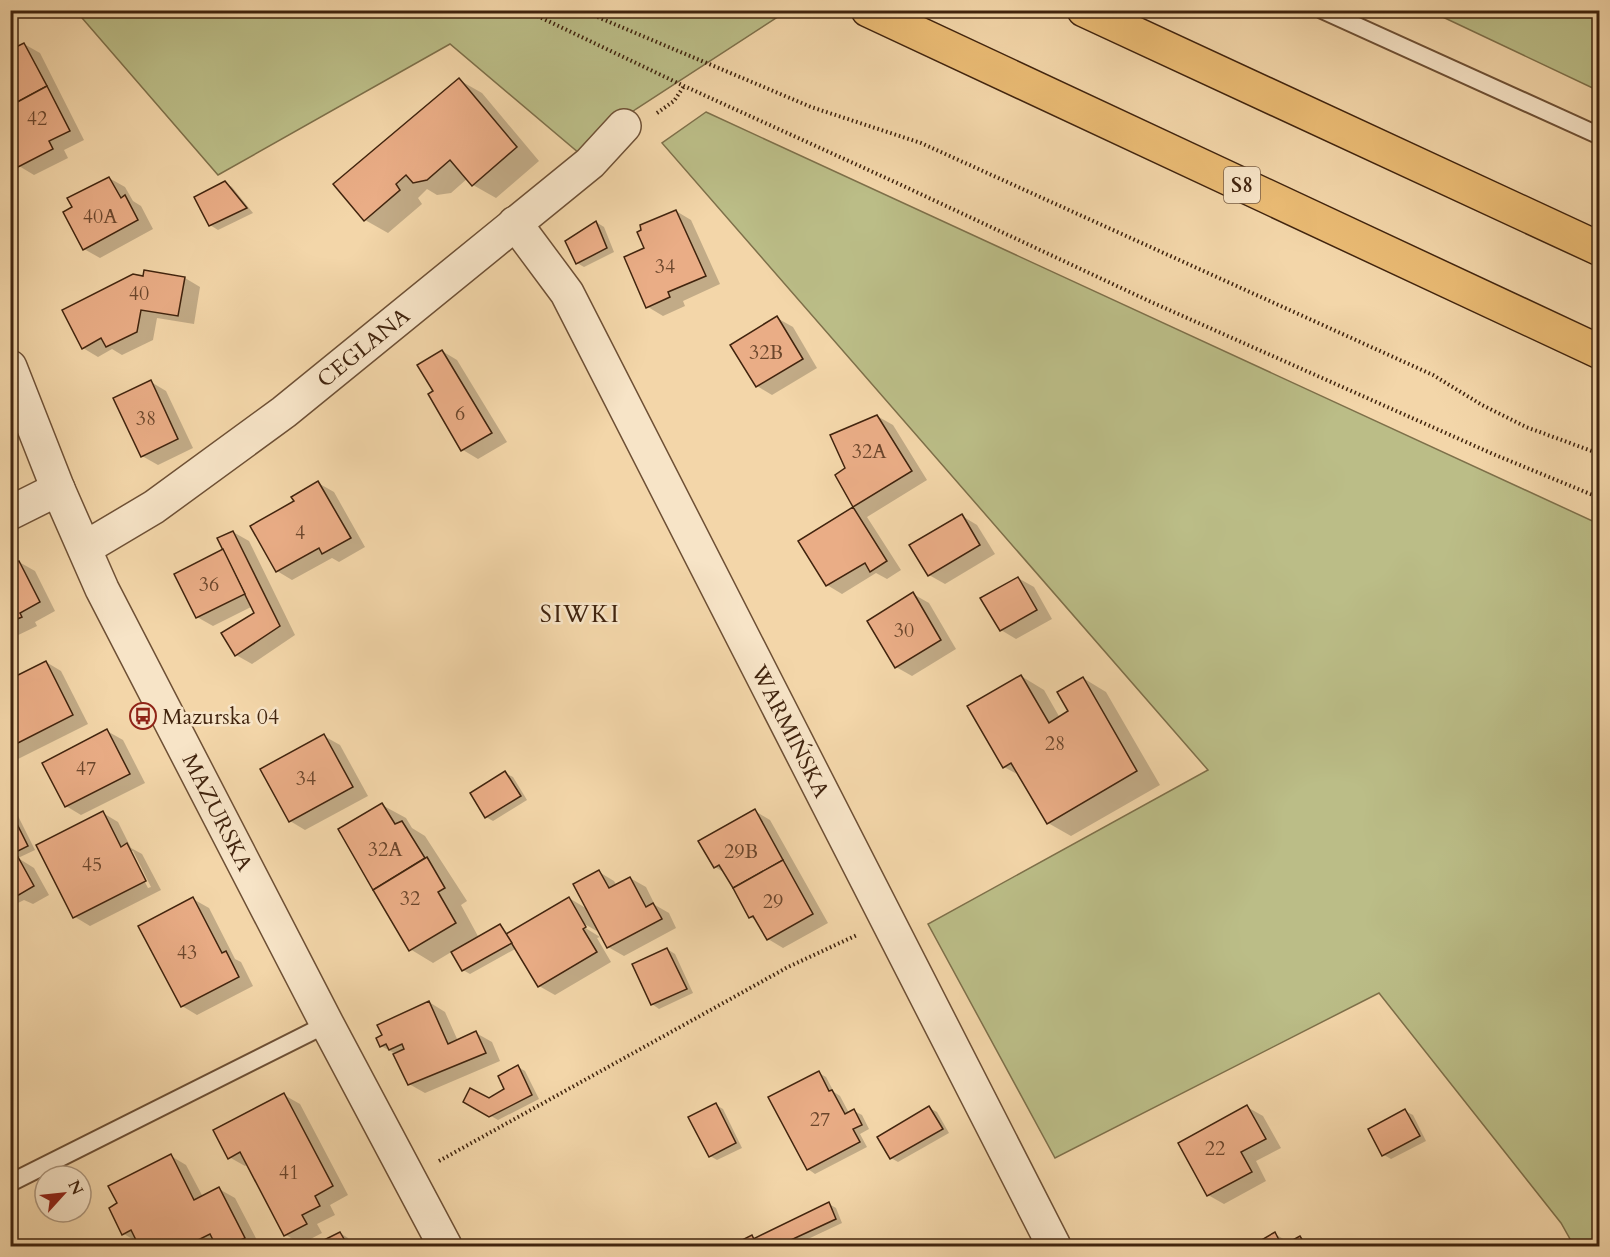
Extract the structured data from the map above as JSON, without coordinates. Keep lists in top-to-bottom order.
{
  "streets": {
    "highway": ["S8"],
    "street": ["CEGLANA", "WARMIŃSKA", "MAZURSKA"]
  },
  "crossings": [
    ["CEGLANA", "WARMIŃSKA"],
    ["CEGLANA", "MAZURSKA"]
  ],
  "districts": ["SIWKI"],
  "places": {
    "bus stop": ["Mazurska 04"]
  },
  "house_numbers": [
    "42",
    "40A",
    "34",
    "40",
    "32B",
    "6",
    "38",
    "32A",
    "4",
    "36",
    "30",
    "28",
    "47",
    "34",
    "32A",
    "29B",
    "45",
    "32",
    "29",
    "43",
    "27",
    "22",
    "41"
  ],
  "north": "top right"
}
